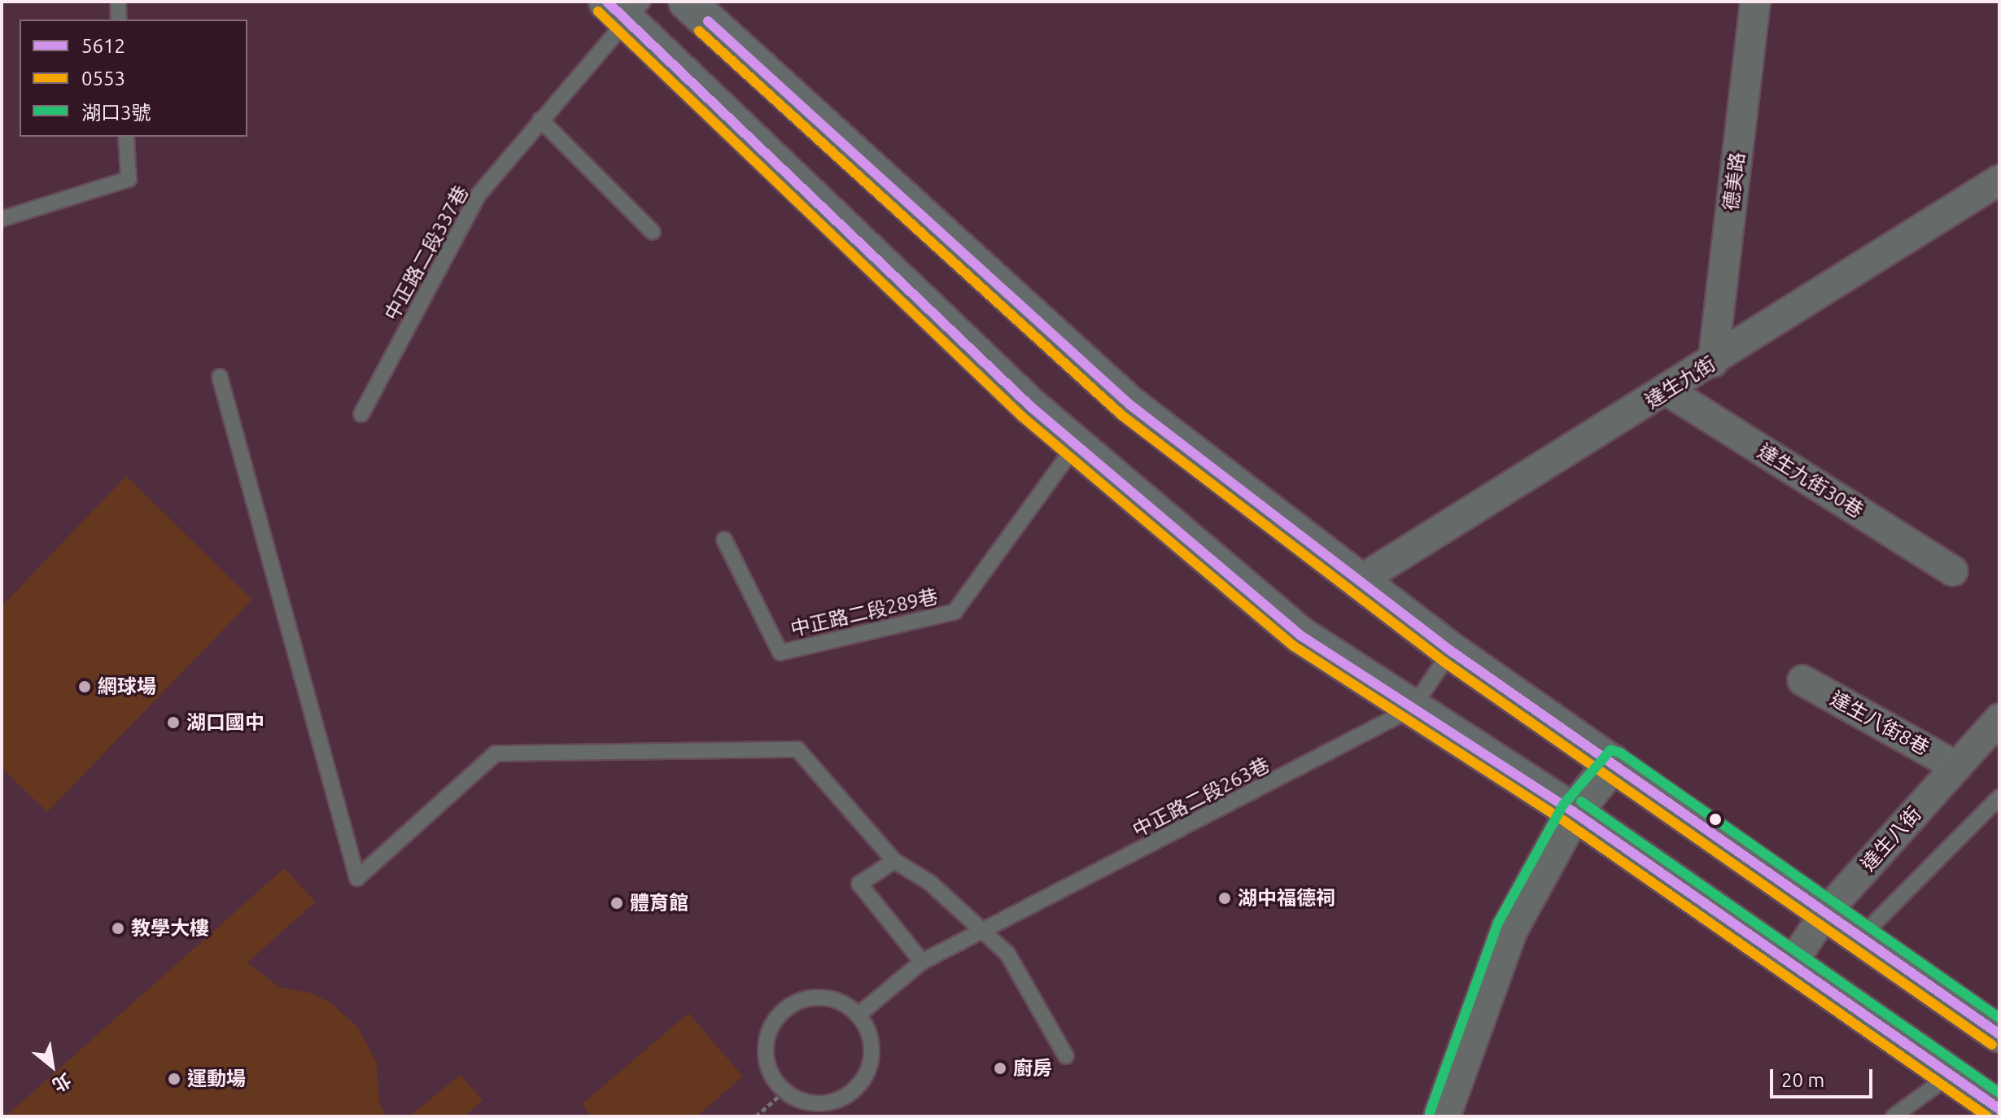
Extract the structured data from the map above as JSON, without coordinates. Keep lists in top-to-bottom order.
{
  "streets": {
    "street": [
      "德美路",
      "達生九街",
      "達生九街30巷",
      "達生八街8巷",
      "達生八街"
    ],
    "lane": ["中正路二段337巷", "中正路二段289巷", "中正路二段263巷"]
  },
  "crossings": [
    ["德美路", "達生九街"],
    ["達生九街", "達生九街30巷"],
    ["達生八街8巷", "達生八街"]
  ],
  "places": [
    "網球場",
    "湖口國中",
    "湖中福德祠",
    "體育館",
    "教學大樓",
    "廚房",
    "運動場"
  ],
  "lines": ["transit line 5612", "transit line 0553", "transit line 湖口3號"],
  "legend": ["5612", "0553", "湖口3號"],
  "scale_bar": "20 m",
  "north": "bottom right"
}
